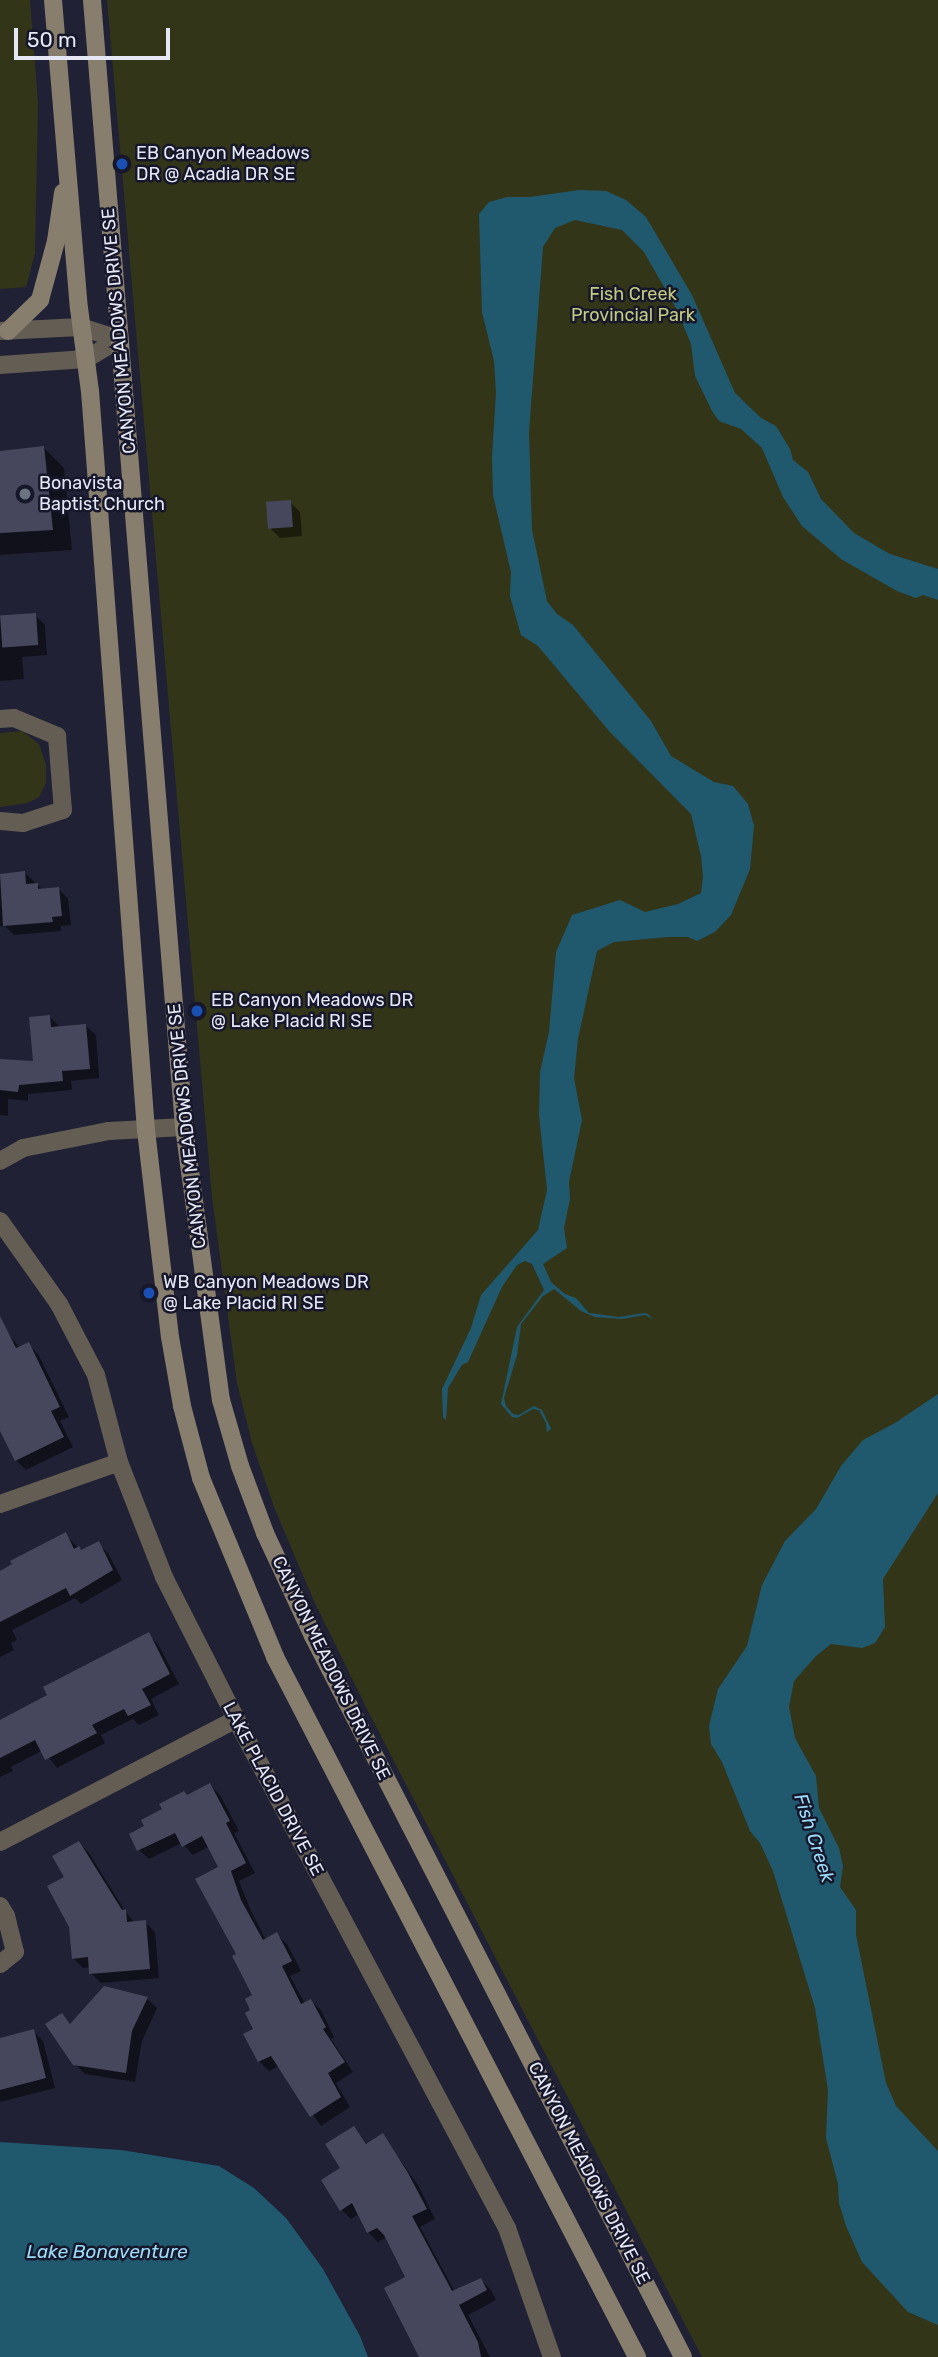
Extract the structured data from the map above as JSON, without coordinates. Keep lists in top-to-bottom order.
{
  "streets": {
    "main road": ["CANYON MEADOWS DRIVE SE"],
    "street": ["LAKE PLACID DRIVE SE"]
  },
  "water": ["Fish Creek", "Lake Bonaventure"],
  "parks": ["Fish Creek Provincial Park"],
  "places": [
    "EB Canyon Meadows DR @ Acadia DR SE",
    "Bonavista Baptist Church",
    "EB Canyon Meadows DR @ Lake Placid RI SE",
    "WB Canyon Meadows DR @ Lake Placid RI SE"
  ],
  "scale_bar": "50 m"
}
